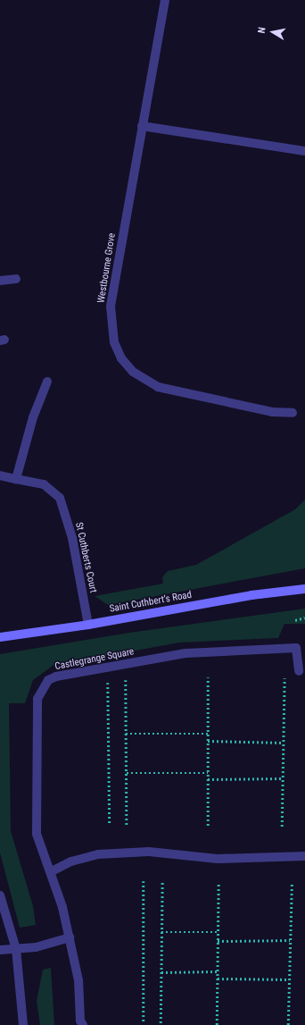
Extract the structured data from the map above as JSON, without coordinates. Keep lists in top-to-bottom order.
{
  "streets": {
    "street": [
      "Westbourne Grove",
      "St Cuthberts Court",
      "Saint Cuthbert’s Road",
      "Castlegrange Square"
    ]
  },
  "crossings": [
    ["St Cuthberts Court", "Saint Cuthbert’s Road"]
  ],
  "north": "left"
}
